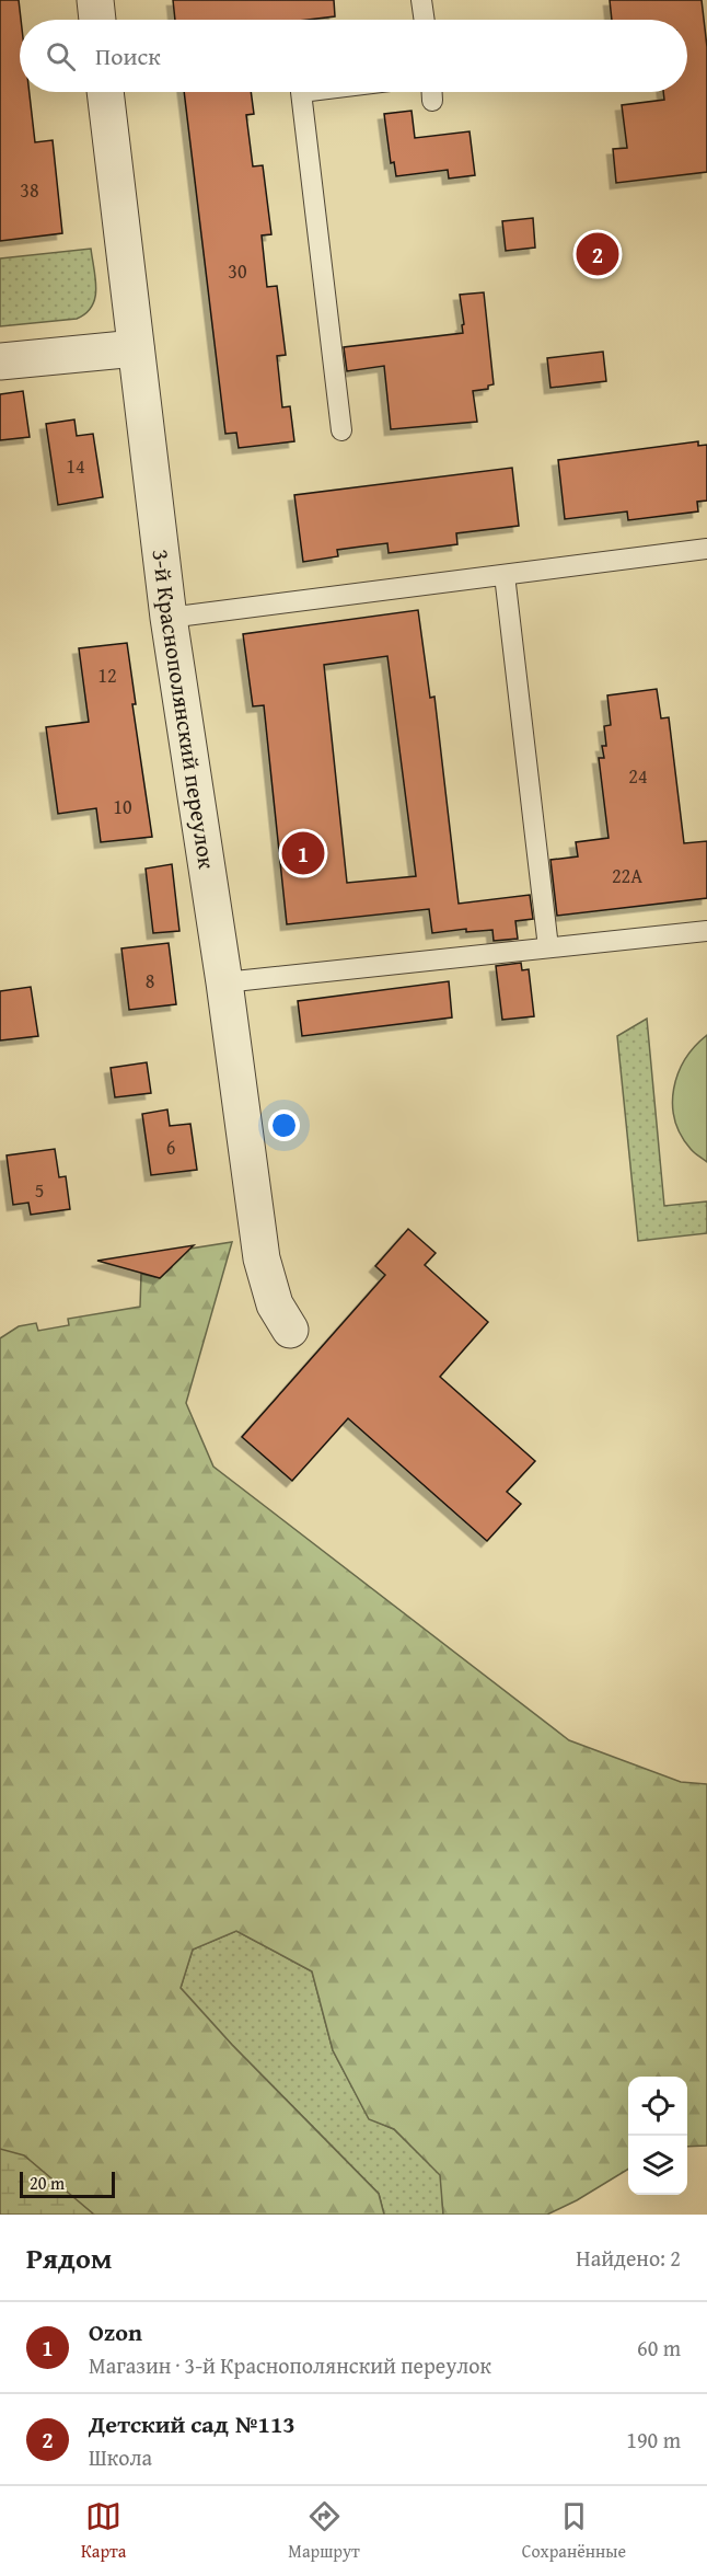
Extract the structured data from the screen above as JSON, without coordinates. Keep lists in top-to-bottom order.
{
  "streets": {
    "street": ["3-й Краснополянский переулок"]
  },
  "house_numbers": [
    "38",
    "30",
    "14",
    "12",
    "24",
    "10",
    "22А",
    "8",
    "6",
    "5"
  ],
  "scale_bar": "20 m",
  "page": {
    "search": "Поиск",
    "pins": ["2", "1"],
    "scale": "20 m",
    "heading": ["Рядом", "Найдено: 2"],
    "list": [
      {
        "mark": "1",
        "name": "Ozon",
        "note": "Магазин · 3-й Краснополянский переулок",
        "value": "60 m"
      },
      {
        "mark": "2",
        "name": "Детский сад №113",
        "note": "Школа",
        "value": "190 m"
      }
    ],
    "nav": ["Карта", "Маршрут", "Сохранённые"]
  }
}
